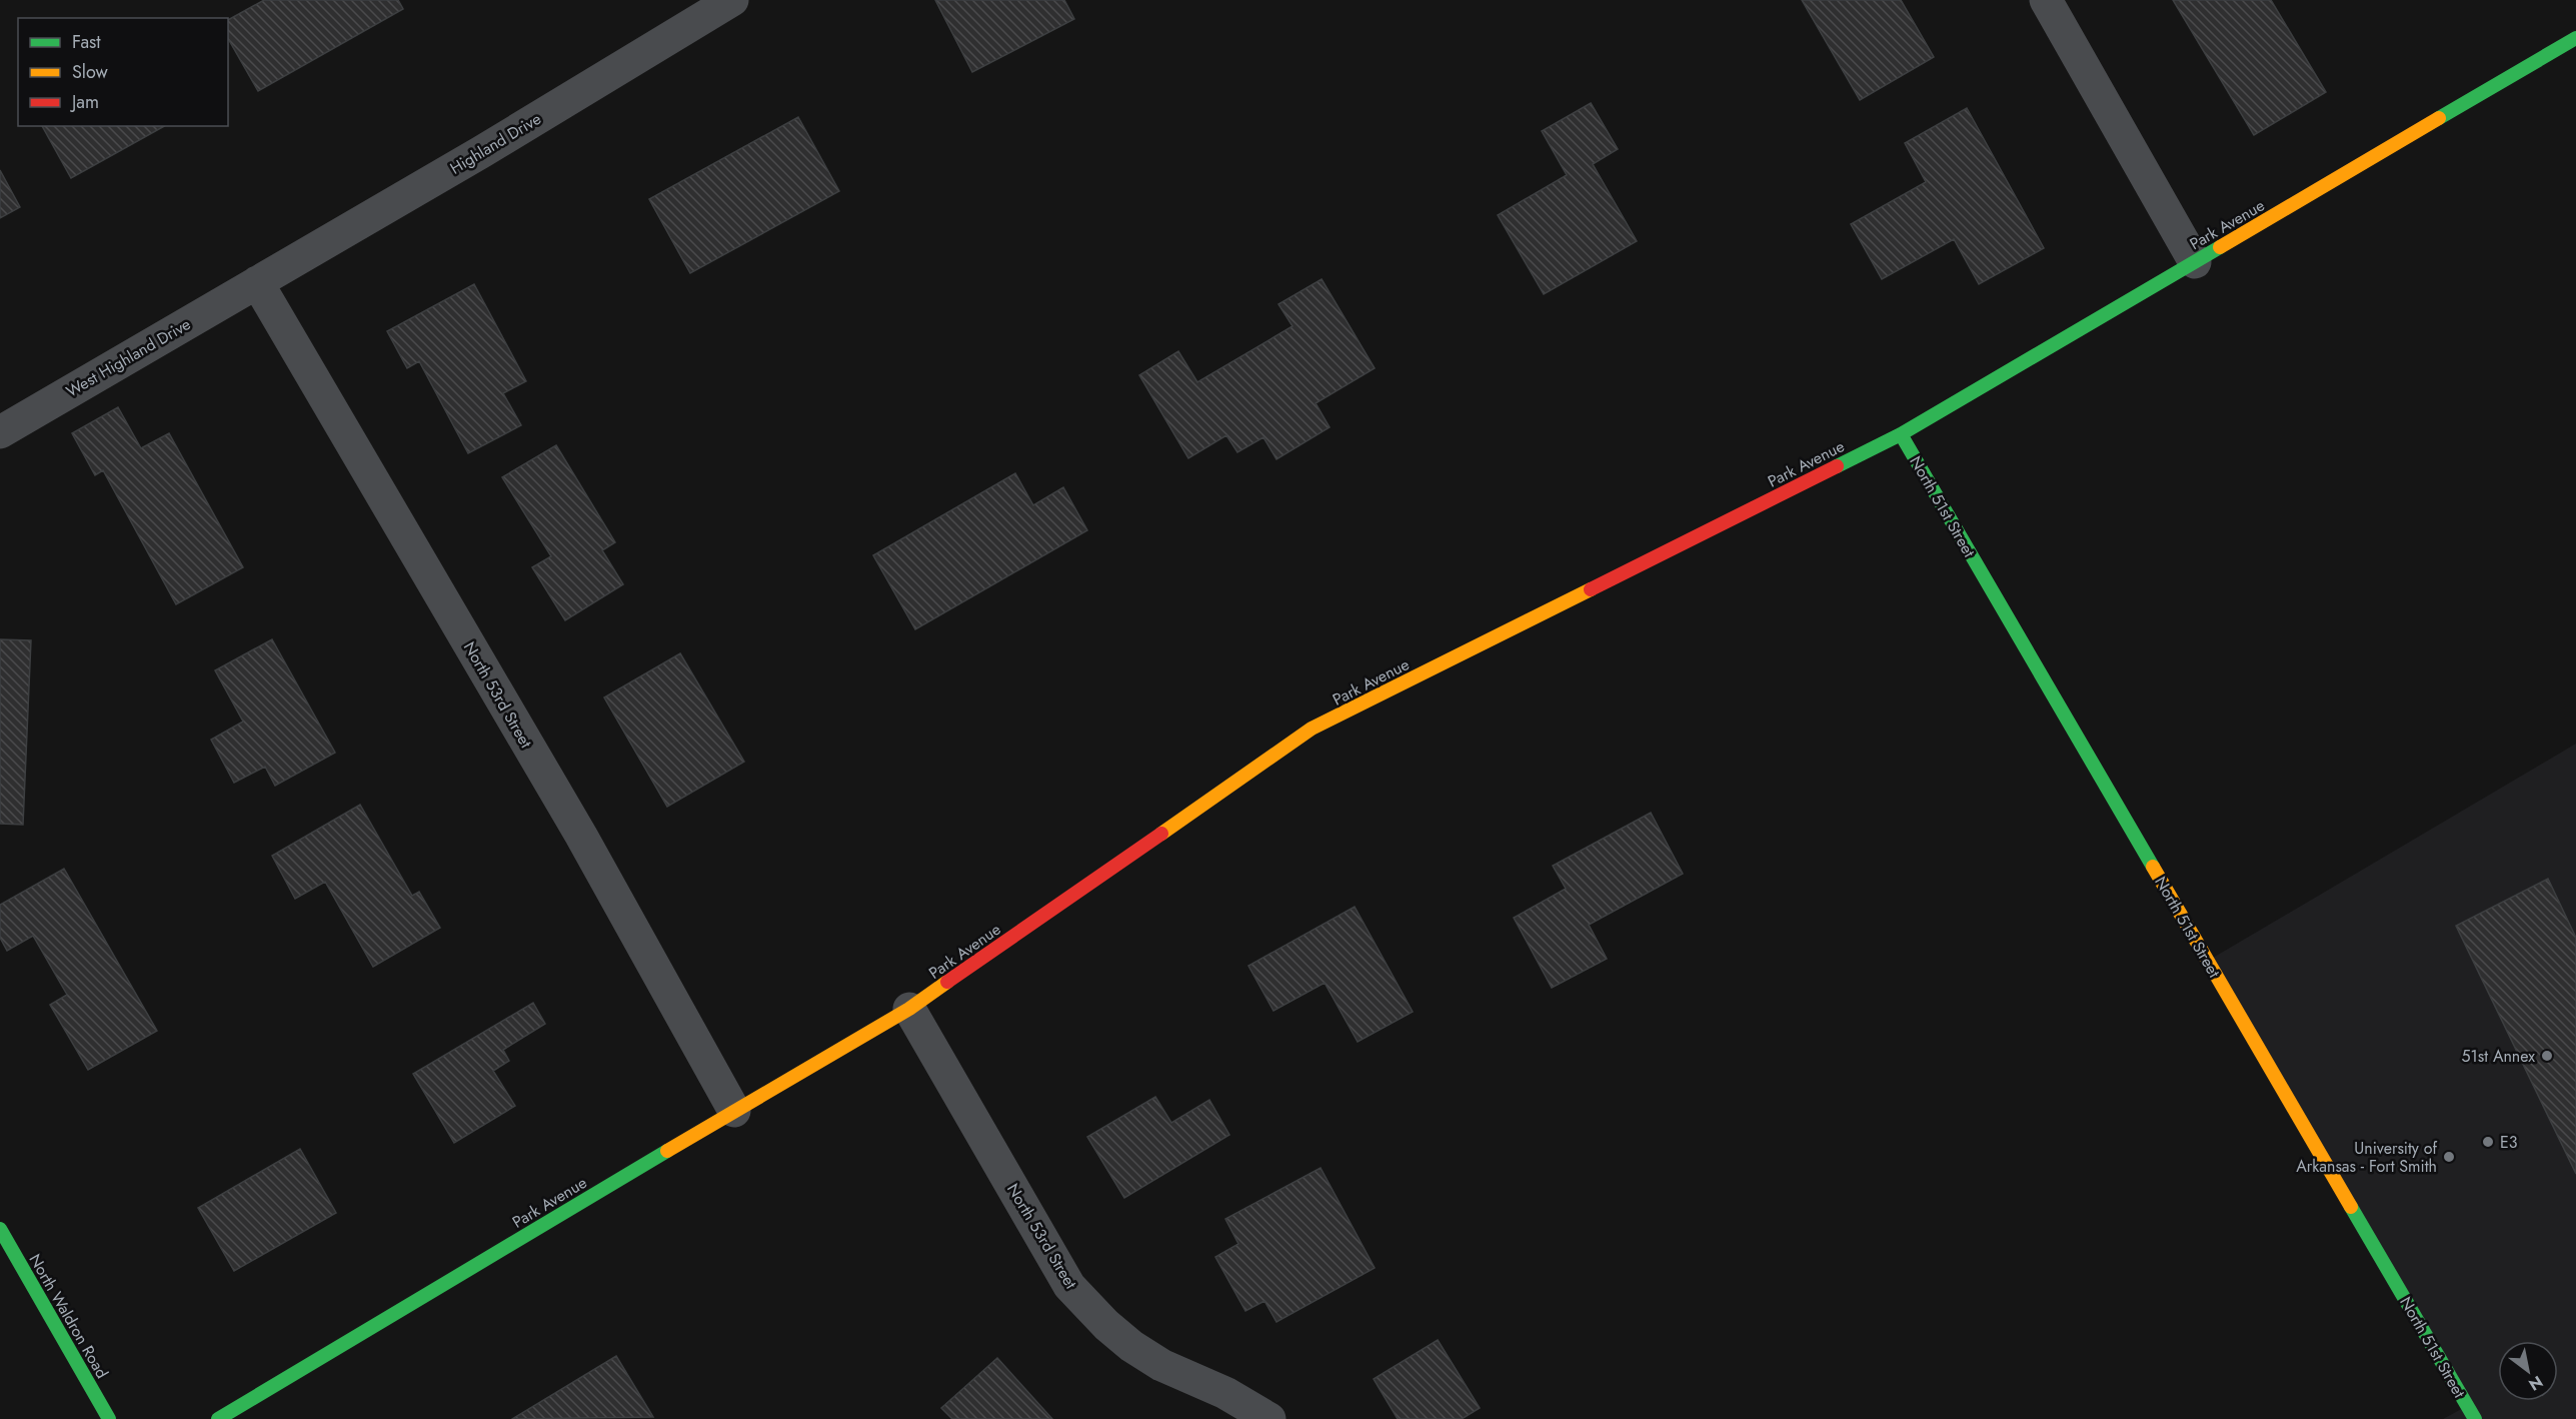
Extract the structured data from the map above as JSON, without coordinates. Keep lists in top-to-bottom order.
{
  "streets": {
    "street": [
      "Highland Drive",
      "Park Avenue",
      "West Highland Drive",
      "North 51st Street",
      "North 53rd Street",
      "North Waldron Road"
    ]
  },
  "crossings": [
    ["Highland Drive", "West Highland Drive"],
    ["Highland Drive", "North 53rd Street"],
    ["Park Avenue", "North 51st Street"],
    ["Park Avenue", "North 53rd Street"],
    ["West Highland Drive", "North 53rd Street"]
  ],
  "places": ["51st Annex", "E3", "University of Arkansas - Fort Smith"],
  "legend": ["Fast", "Slow", "Jam"],
  "north": "bottom right"
}
